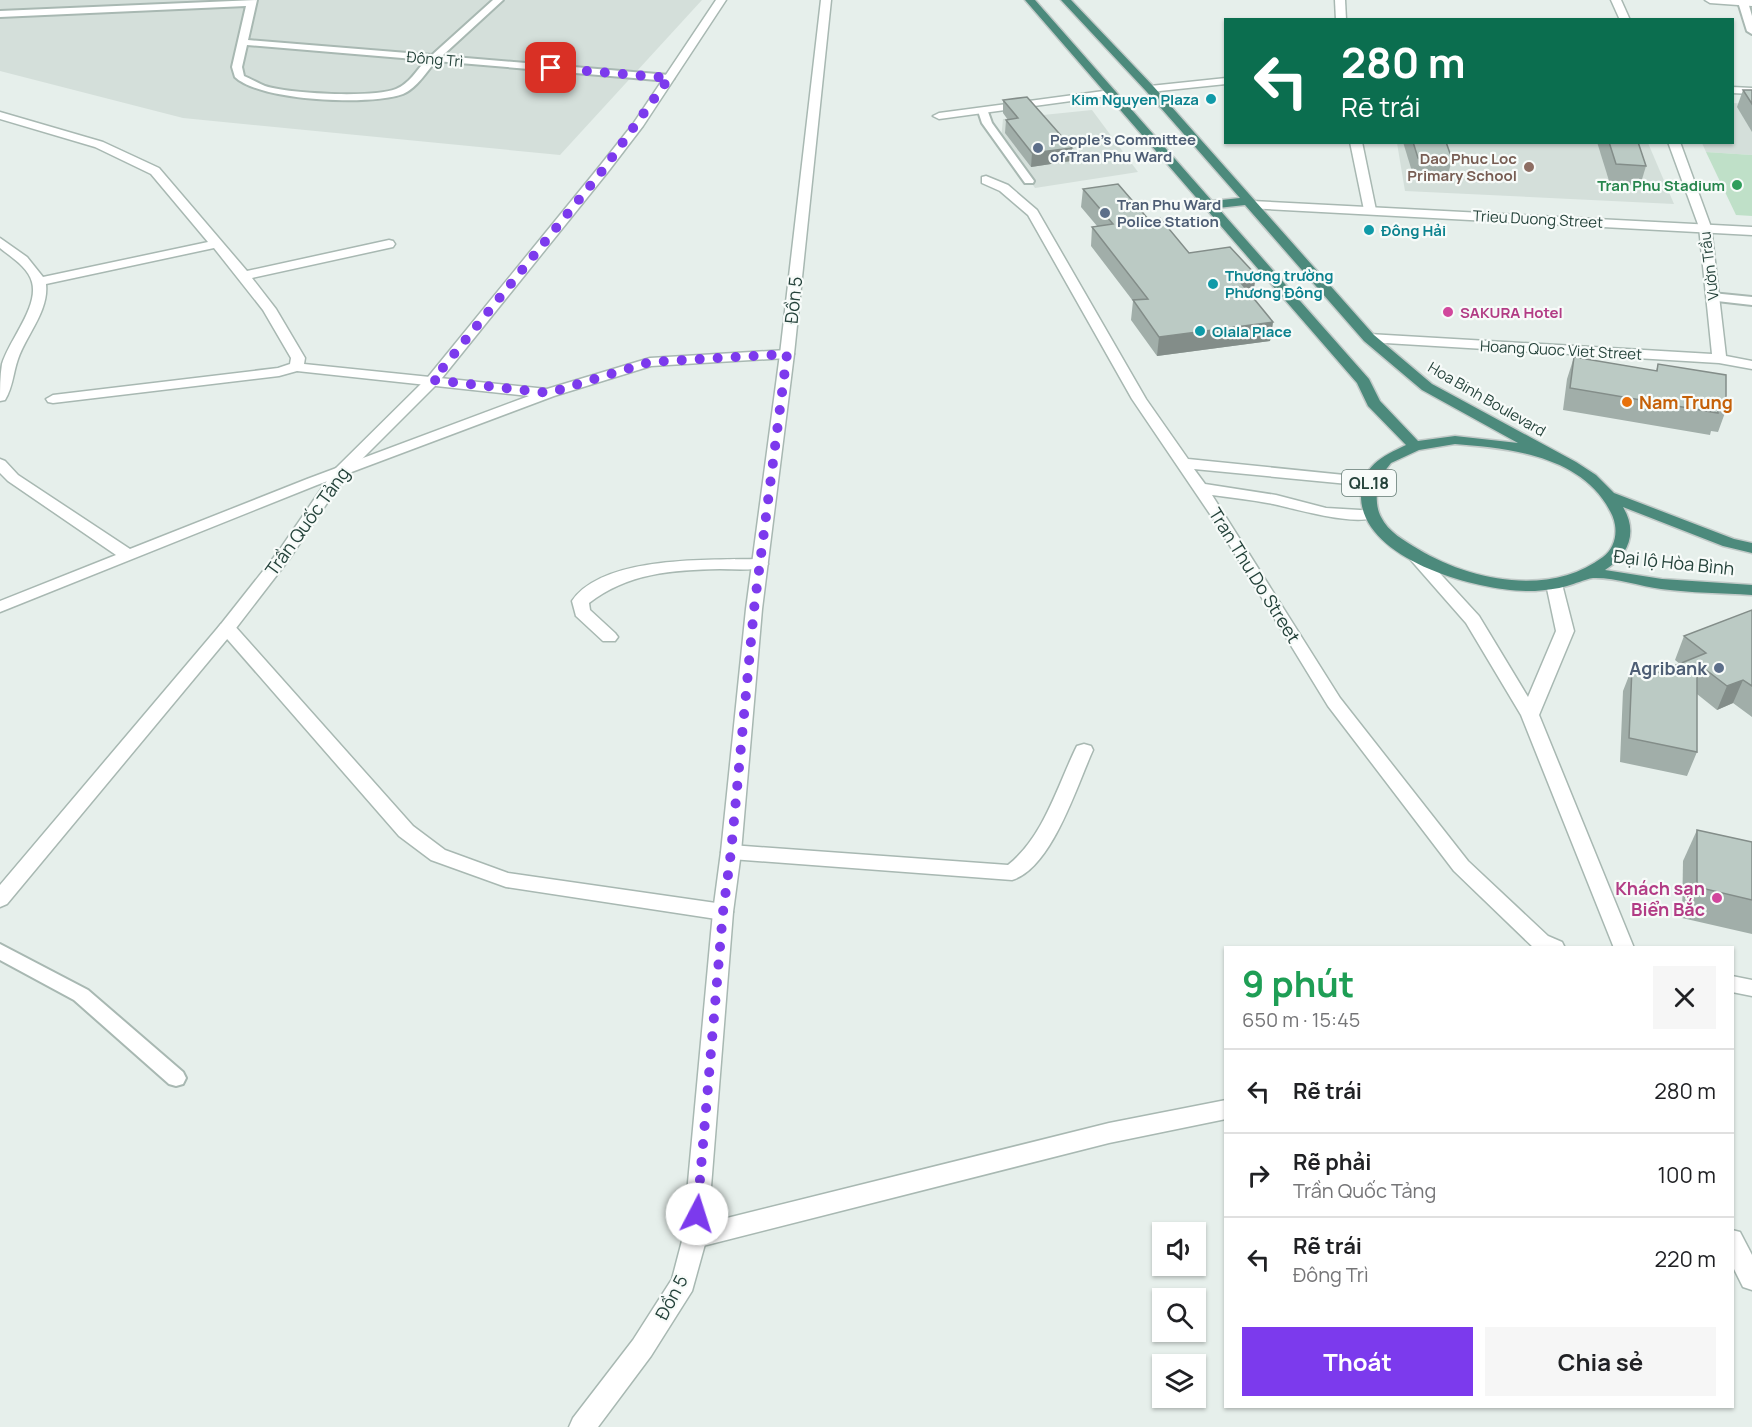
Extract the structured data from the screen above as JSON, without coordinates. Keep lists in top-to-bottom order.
{
  "streets": {
    "highway": ["Hoa Binh Boulevard", "QL.18", "Đại lộ Hòa Bình"],
    "street": [
      "Trieu Duong Street",
      "Vườn Trầu",
      "Đồn 5",
      "Hoang Quoc Viet Street",
      "Trần Quốc Tảng",
      "Tran Thu Do Street"
    ],
    "lane": ["Đông Trì"]
  },
  "crossings": [
    ["Đông Trì", "Trần Quốc Tảng"],
    ["Trieu Duong Street", "Vườn Trầu"],
    ["Trieu Duong Street", "Hoa Binh Boulevard"],
    ["Vườn Trầu", "Hoang Quoc Viet Street"],
    ["Hoang Quoc Viet Street", "Hoa Binh Boulevard"],
    ["Hoa Binh Boulevard", "QL.18"],
    ["QL.18", "Đại lộ Hòa Bình"]
  ],
  "places": [
    "Kim Nguyen Plaza",
    "People’s Committee of Tran Phu Ward",
    "Dao Phuc Loc Primary School",
    "Tran Phu Stadium",
    "Tran Phu Ward Police Station",
    "Đông Hải",
    "Thương trường Phương Đông",
    "SAKURA Hotel",
    "Olala Place",
    "Nam Trung",
    "Agribank",
    "Khách sạn Biển Bắc"
  ],
  "page": {
    "turn": ["280 m", "Rẽ trái"],
    "heading": ["9 phút", "650 m · 15:45"],
    "list": [
      {
        "name": "Rẽ trái",
        "value": "280 m"
      },
      {
        "name": "Rẽ phải",
        "note": "Trần Quốc Tảng",
        "value": "100 m"
      },
      {
        "name": "Rẽ trái",
        "note": "Đông Trì",
        "value": "220 m"
      }
    ],
    "buttons": ["Thoát", "Chia sẻ"]
  }
}
